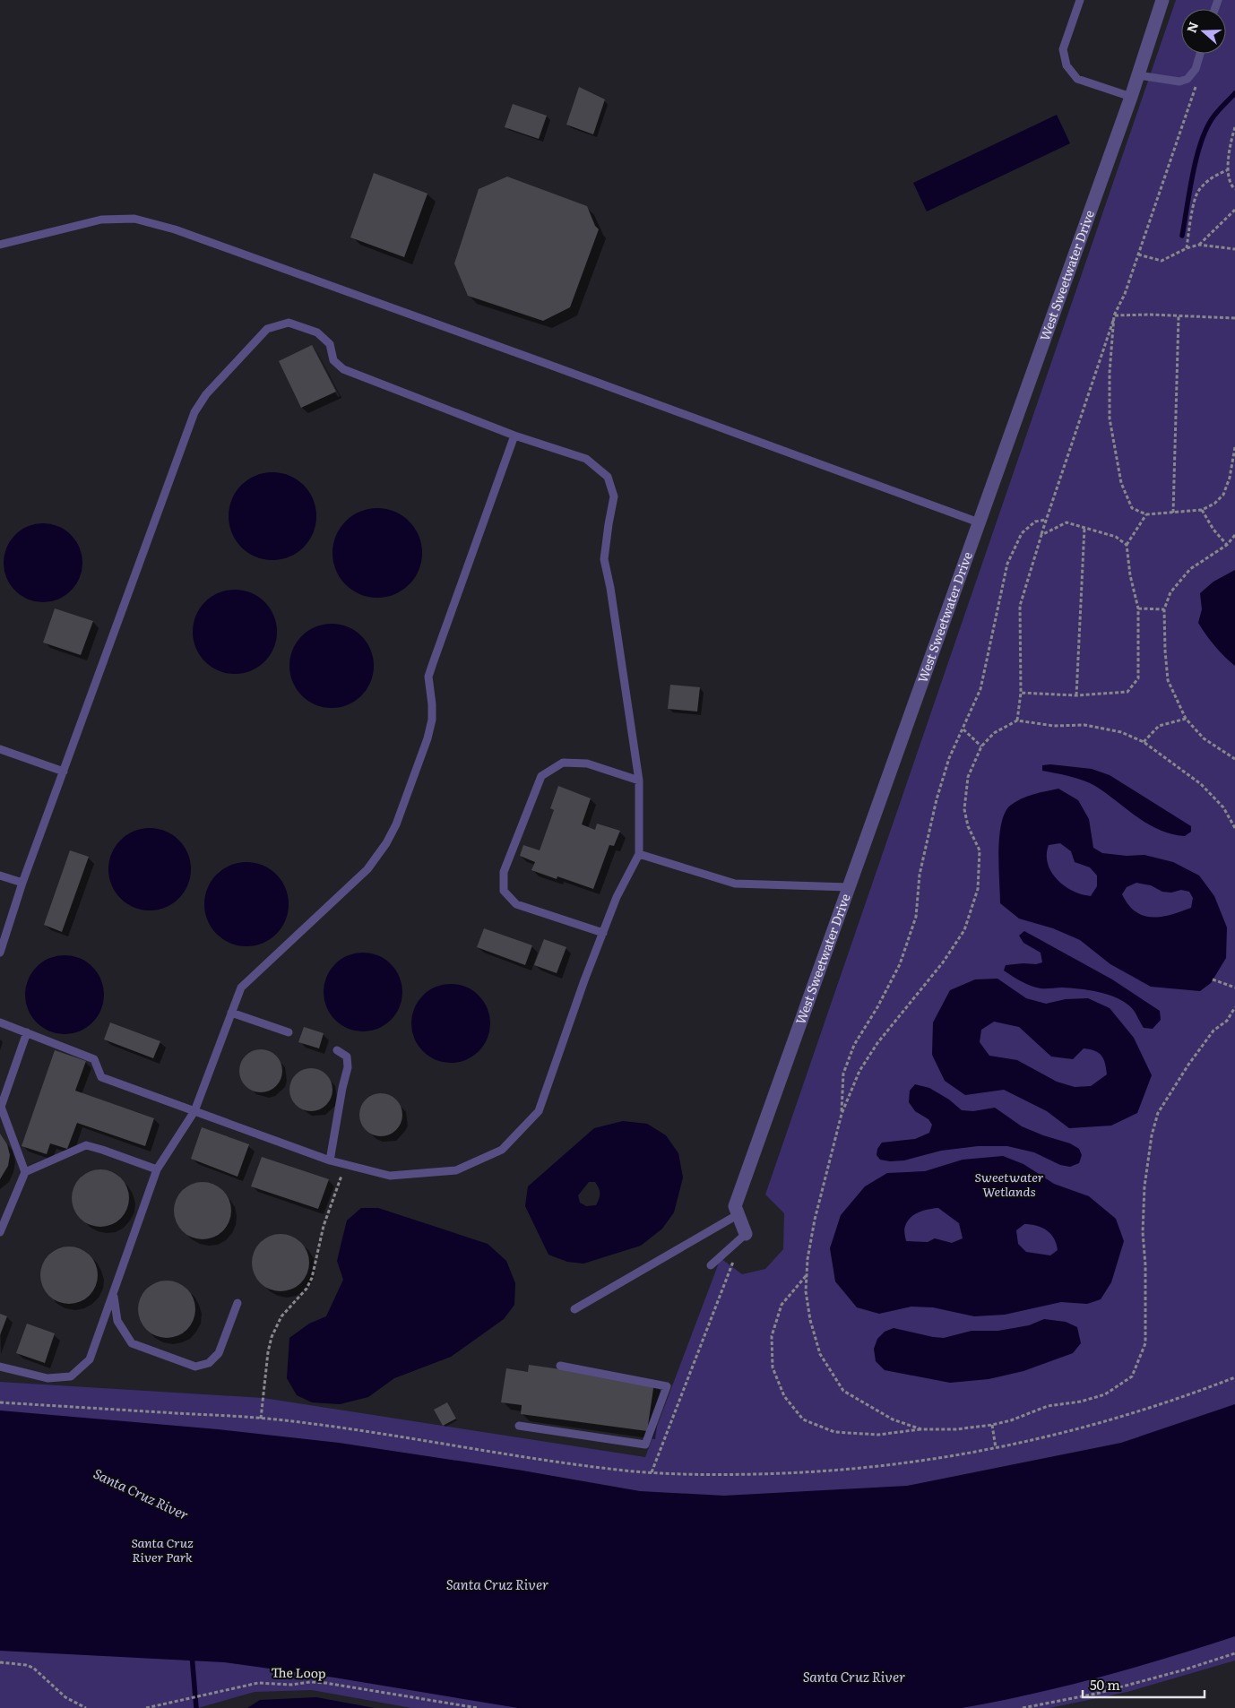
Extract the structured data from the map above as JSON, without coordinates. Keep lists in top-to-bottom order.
{
  "streets": {
    "street": ["West Sweetwater Drive"],
    "path": ["The Loop"]
  },
  "water": ["Santa Cruz River"],
  "parks": ["Sweetwater Wetlands", "Santa Cruz River Park"],
  "scale_bar": "50 m",
  "north": "left"
}
